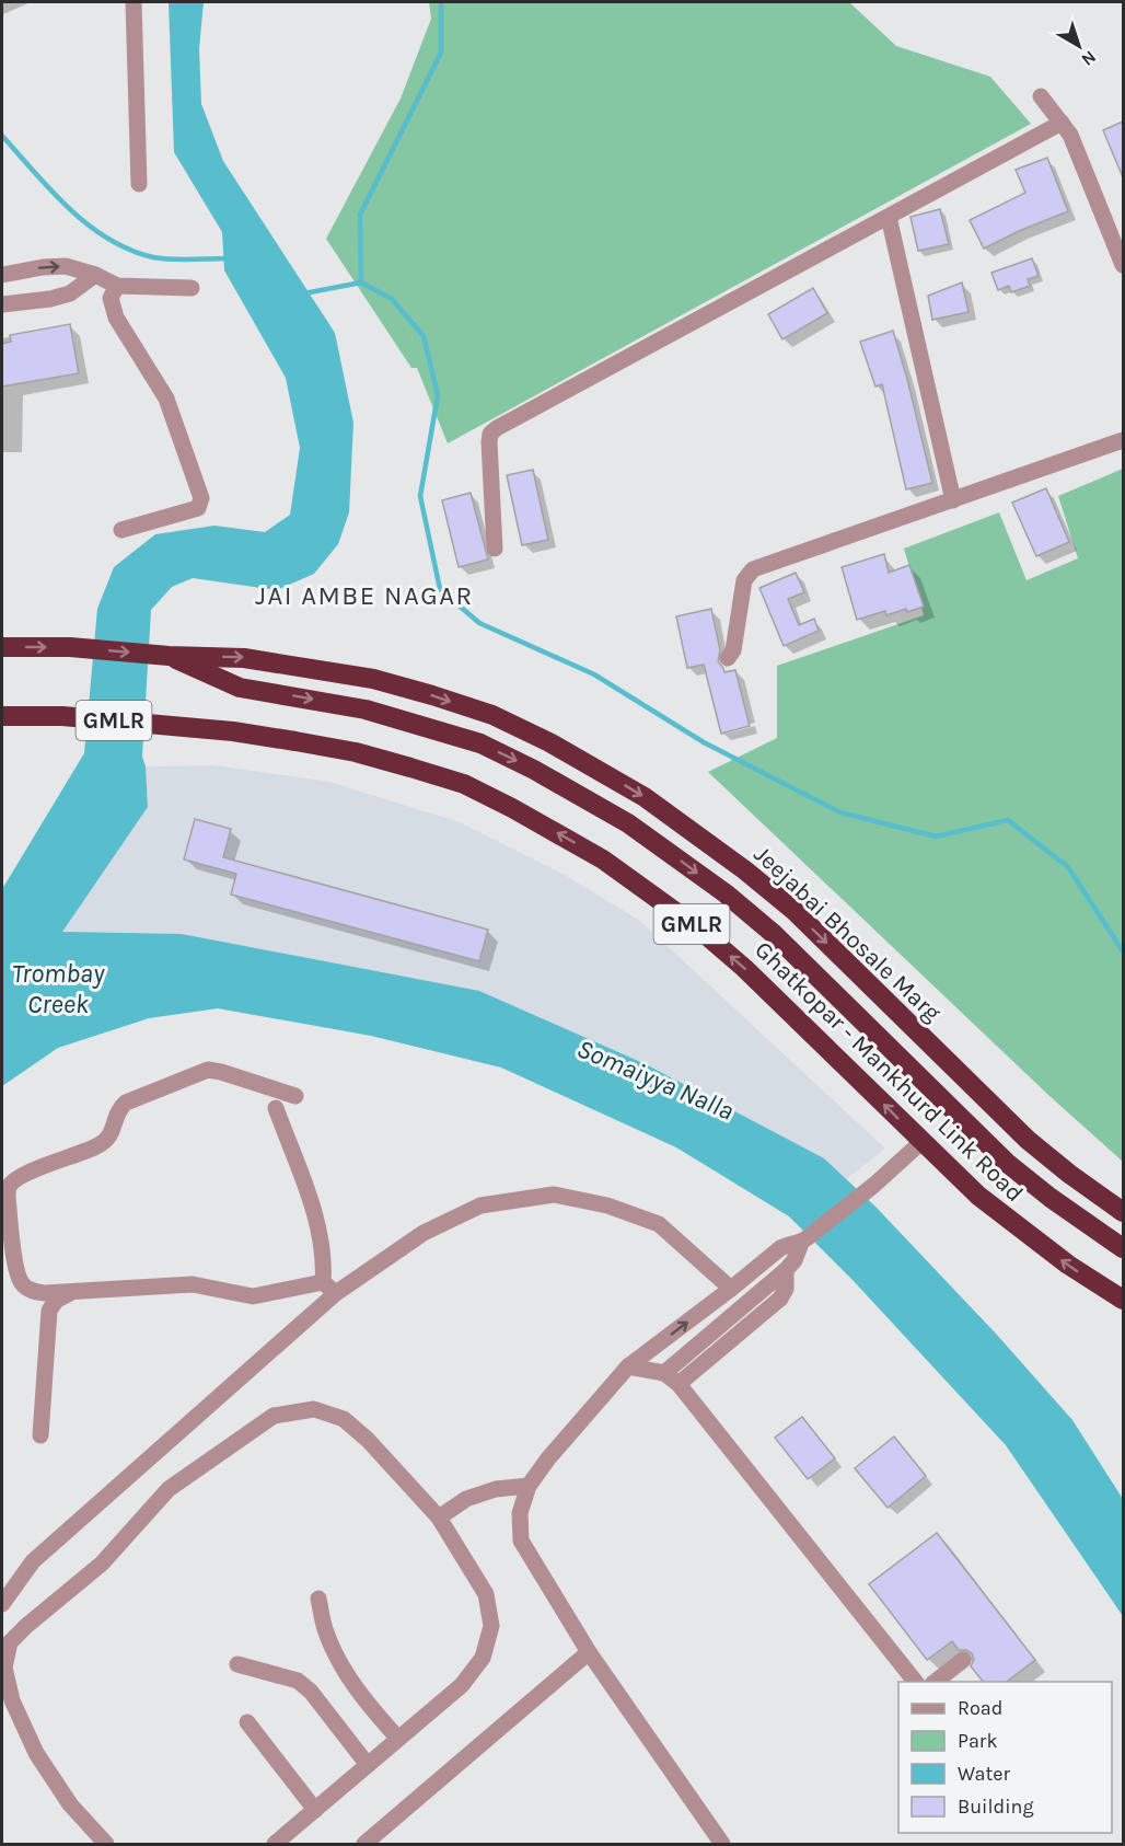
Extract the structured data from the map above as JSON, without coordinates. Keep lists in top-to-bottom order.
{
  "streets": {
    "highway": ["GMLR", "Jeejabai Bhosale Marg", "Ghatkopar - Mankhurd Link Road"]
  },
  "crossings": [
    ["GMLR", "Jeejabai Bhosale Marg"]
  ],
  "districts": ["JAI AMBE NAGAR"],
  "water": ["Trombay Creek", "Somaiyya Nalla"],
  "legend": [
    "Road",
    "Park",
    "Water",
    "Building"
  ],
  "north": "bottom right"
}
